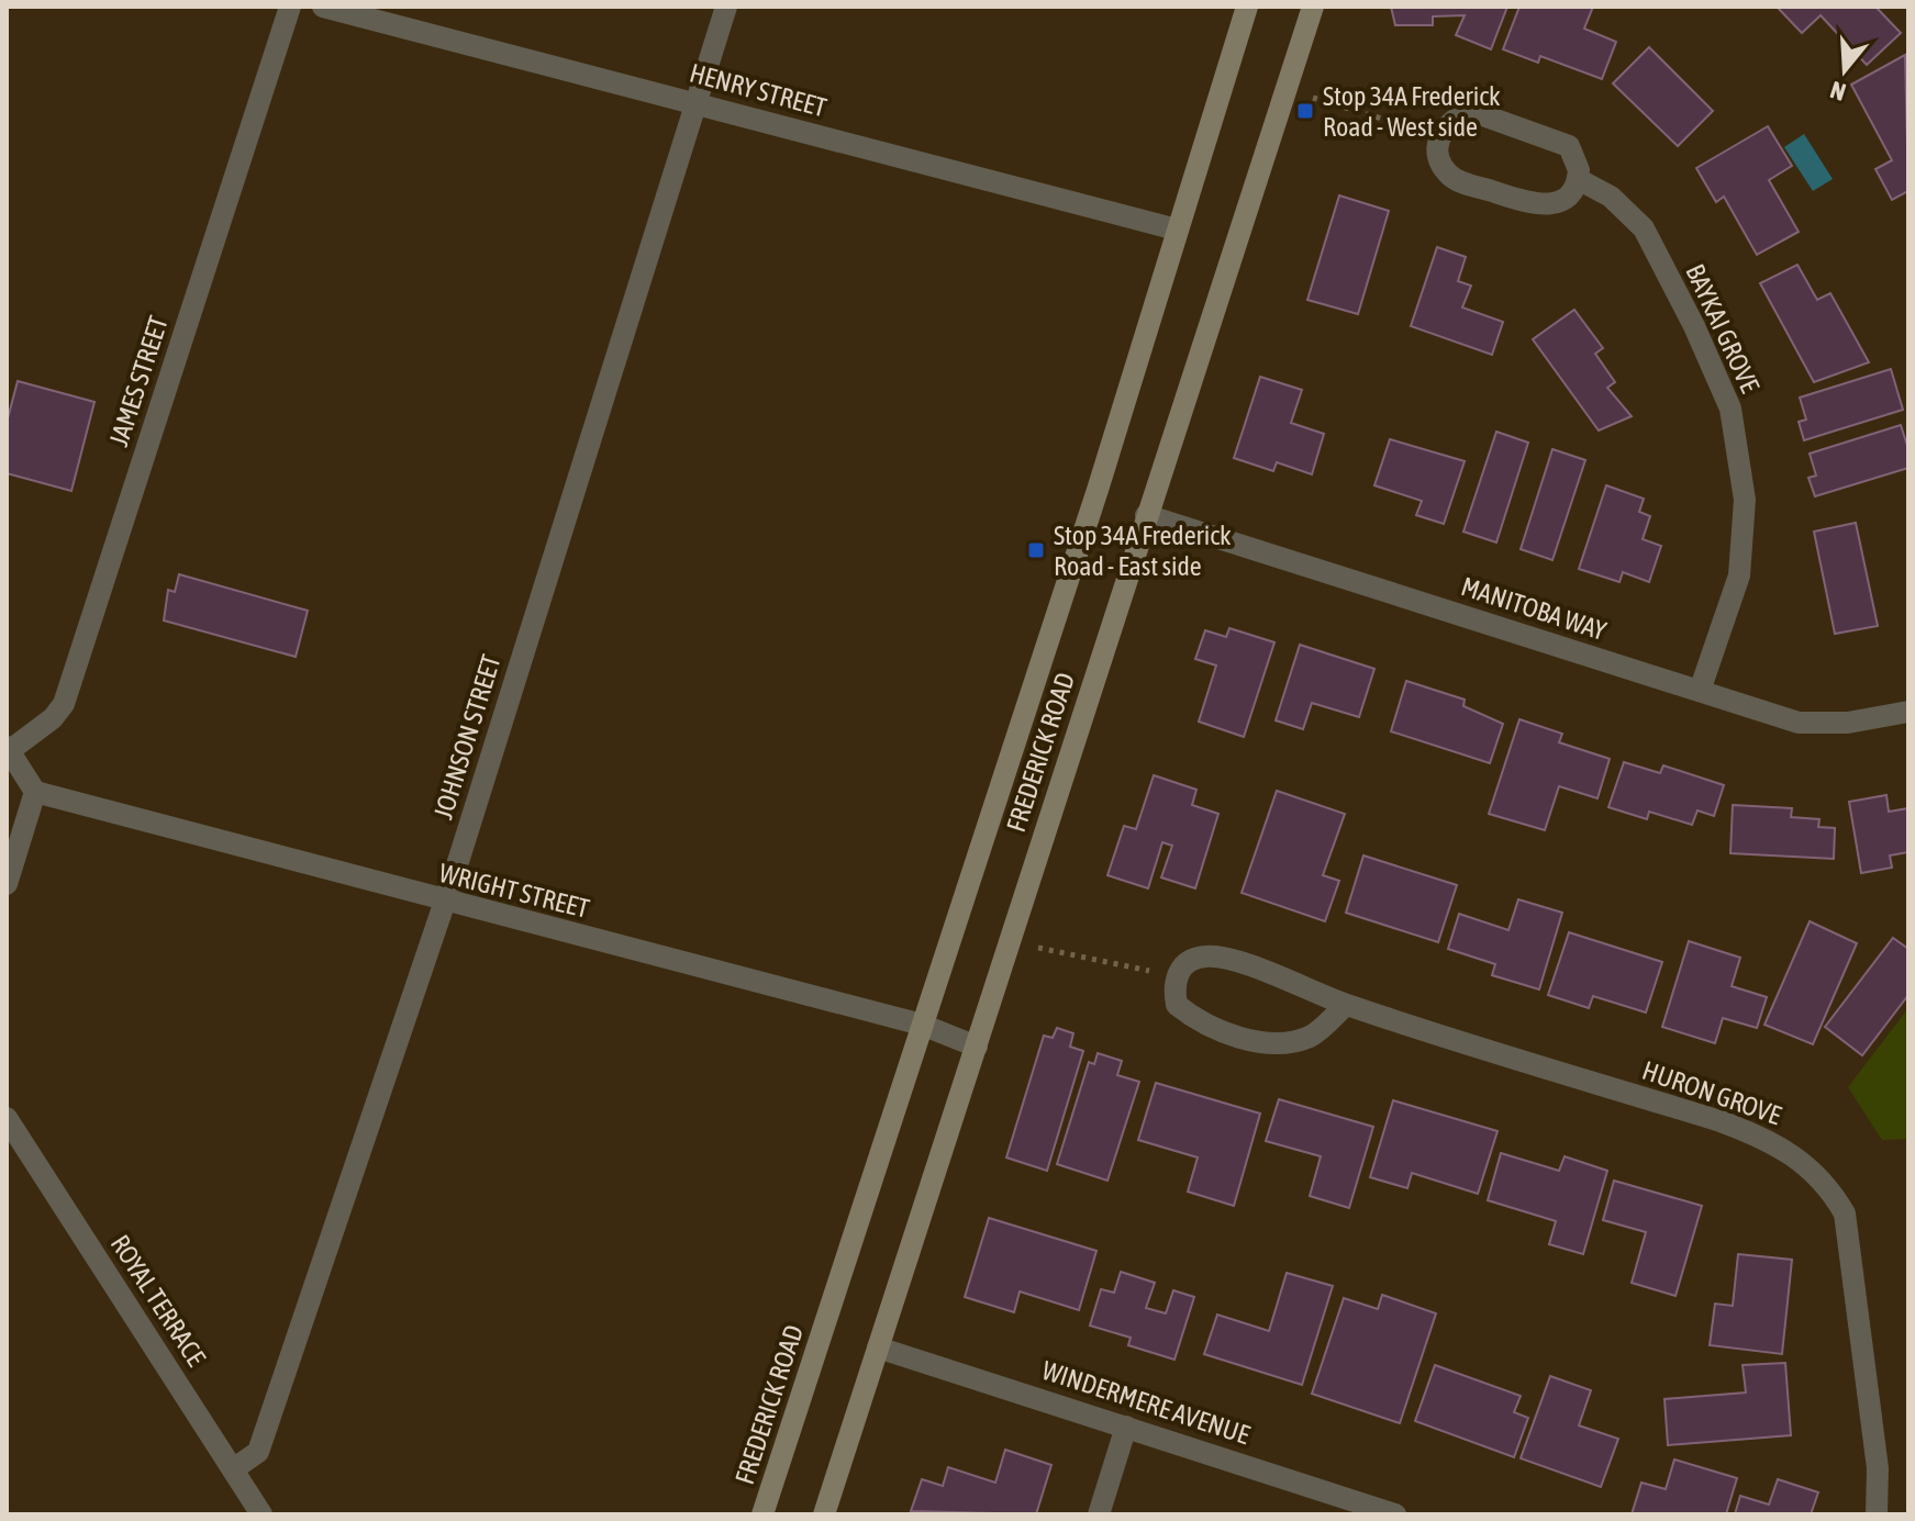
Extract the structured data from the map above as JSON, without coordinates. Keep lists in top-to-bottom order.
{
  "streets": {
    "main road": ["FREDERICK ROAD"],
    "street": [
      "HENRY STREET",
      "BAYKAI GROVE",
      "JAMES STREET",
      "MANITOBA WAY",
      "JOHNSON STREET",
      "WRIGHT STREET",
      "HURON GROVE",
      "ROYAL TERRACE",
      "WINDERMERE AVENUE"
    ]
  },
  "crossings": [
    ["HENRY STREET", "JOHNSON STREET"],
    ["HENRY STREET", "FREDERICK ROAD"],
    ["BAYKAI GROVE", "MANITOBA WAY"],
    ["MANITOBA WAY", "FREDERICK ROAD"],
    ["JOHNSON STREET", "WRIGHT STREET"],
    ["JOHNSON STREET", "ROYAL TERRACE"],
    ["FREDERICK ROAD", "WRIGHT STREET"],
    ["FREDERICK ROAD", "WINDERMERE AVENUE"]
  ],
  "places": {
    "transit": ["Stop 34A Frederick Road - West side", "Stop 34A Frederick Road - East side"]
  },
  "north": "bottom"
}
